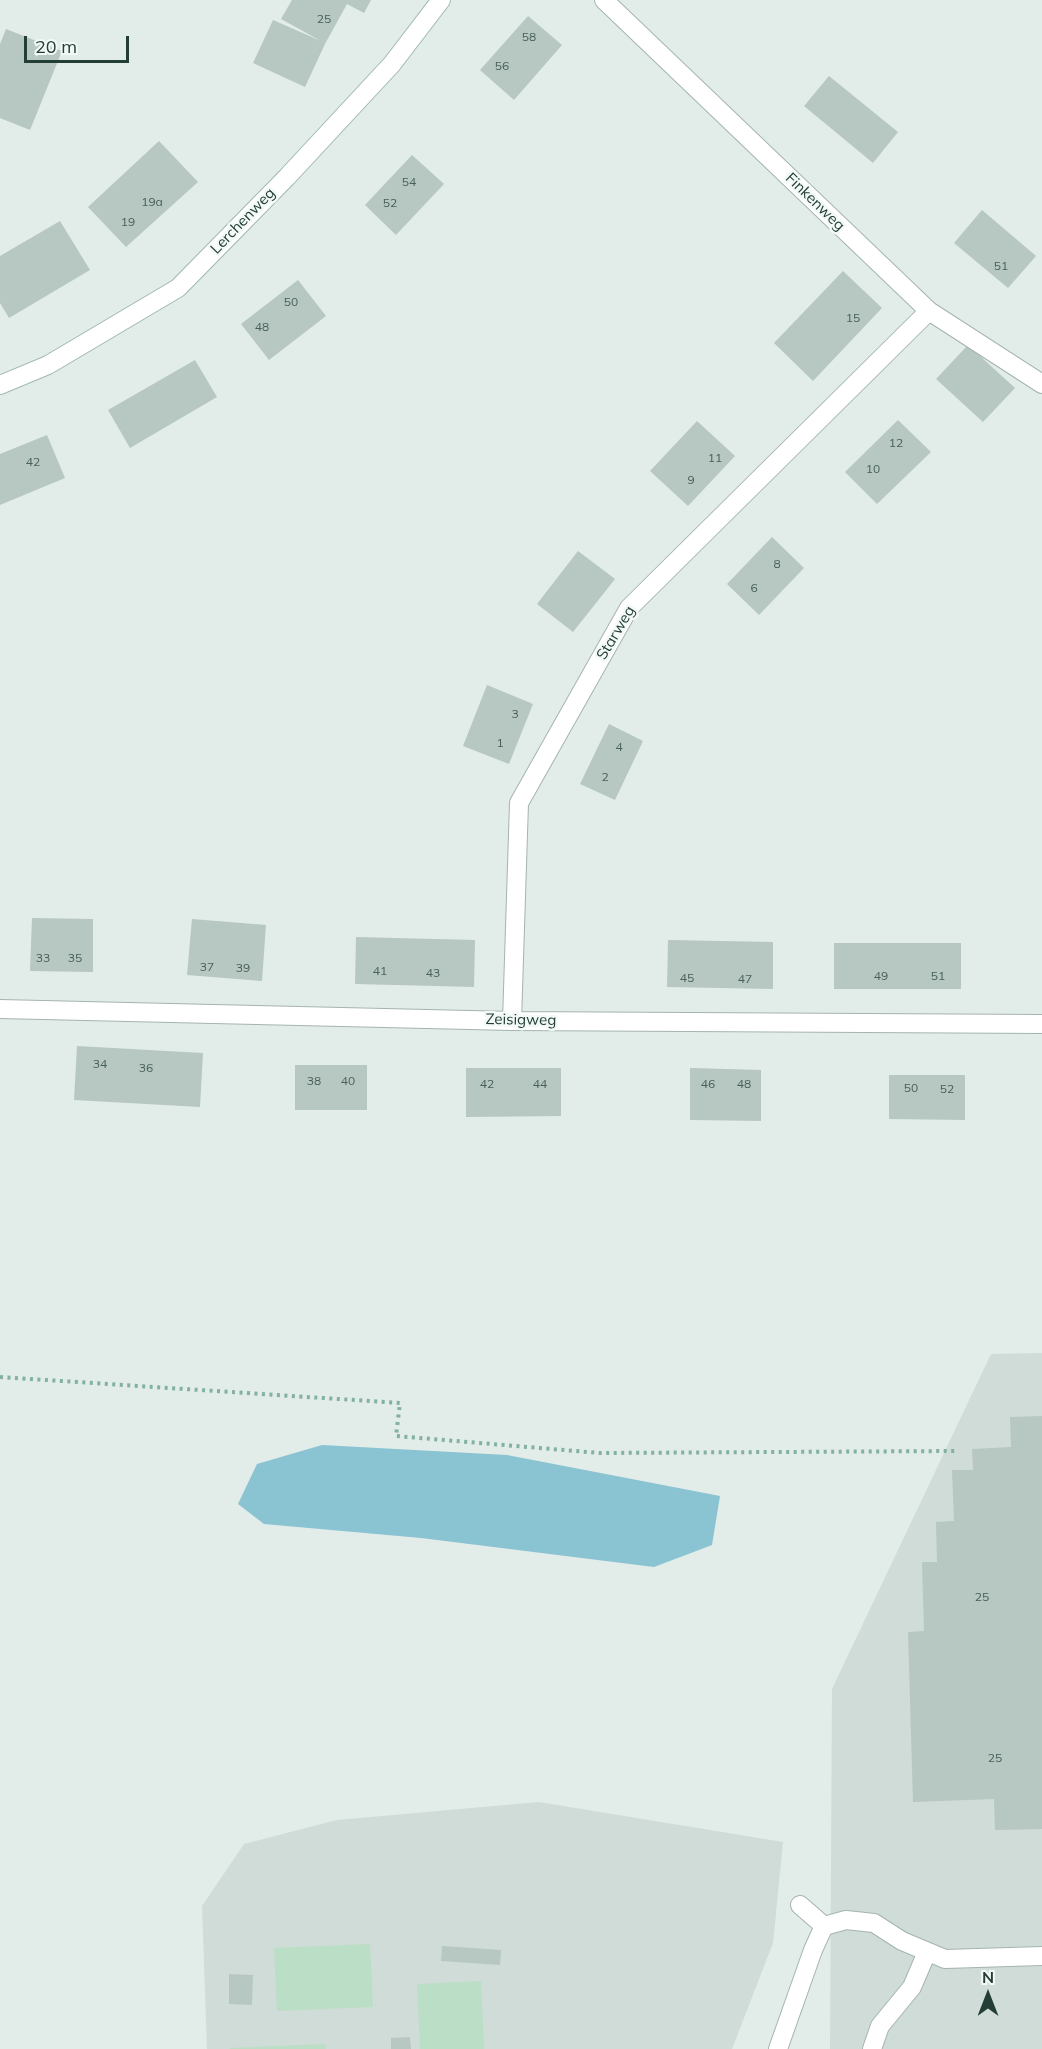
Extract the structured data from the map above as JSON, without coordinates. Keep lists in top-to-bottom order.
{
  "streets": {
    "street": [
      "Finkenweg",
      "Lerchenweg",
      "Starweg",
      "Zeisigweg"
    ]
  },
  "crossings": [
    ["Finkenweg", "Starweg"],
    ["Starweg", "Zeisigweg"]
  ],
  "house_numbers": [
    "25",
    "58",
    "56",
    "54",
    "19a",
    "52",
    "19",
    "51",
    "50",
    "15",
    "48",
    "12",
    "11",
    "42",
    "10",
    "9",
    "8",
    "6",
    "3",
    "1",
    "4",
    "2",
    "33",
    "35",
    "37",
    "39",
    "41",
    "43",
    "49",
    "51",
    "45",
    "47",
    "34",
    "36",
    "38",
    "40",
    "42",
    "44",
    "46",
    "48",
    "50",
    "52",
    "25",
    "25"
  ],
  "scale_bar": "20 m",
  "north": "top"
}
